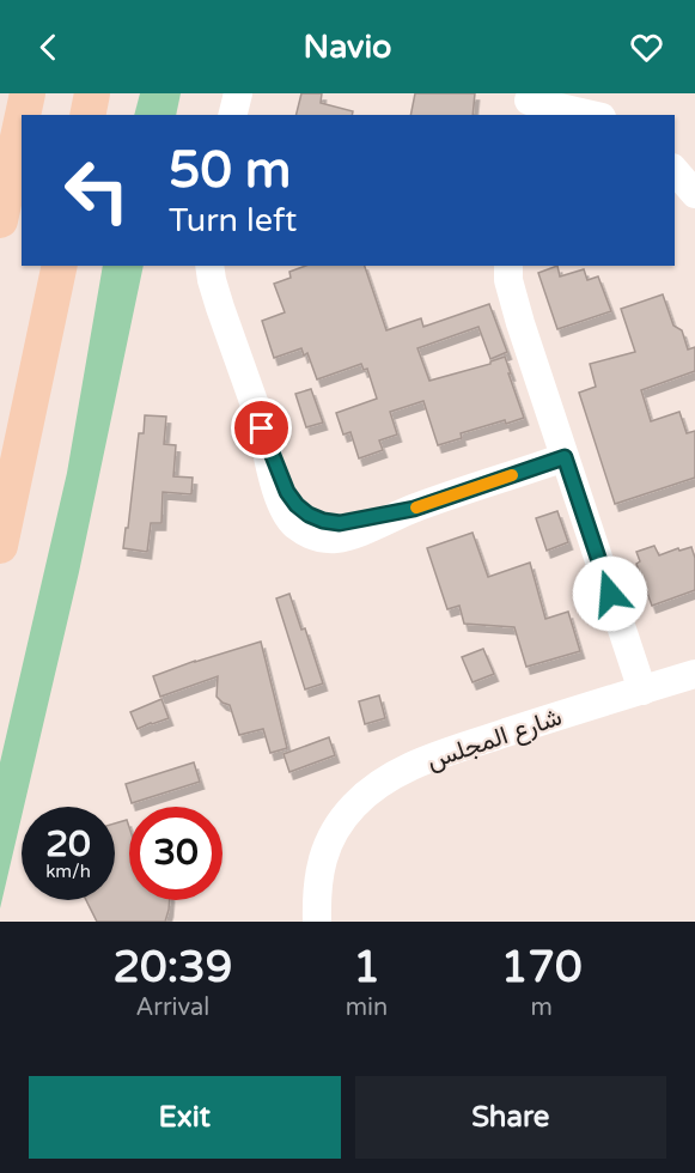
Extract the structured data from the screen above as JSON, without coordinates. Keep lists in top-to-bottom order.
{
  "streets": {
    "street": ["شارع المجلس"]
  },
  "page": {
    "header": "Navio",
    "turn": ["50 m", "Turn left"],
    "speed": "20 km/h",
    "limit": "30",
    "eta": [
      "20:39",
      "Arrival",
      "1",
      "min",
      "170",
      "m"
    ],
    "buttons": ["Exit", "Share"]
  }
}
